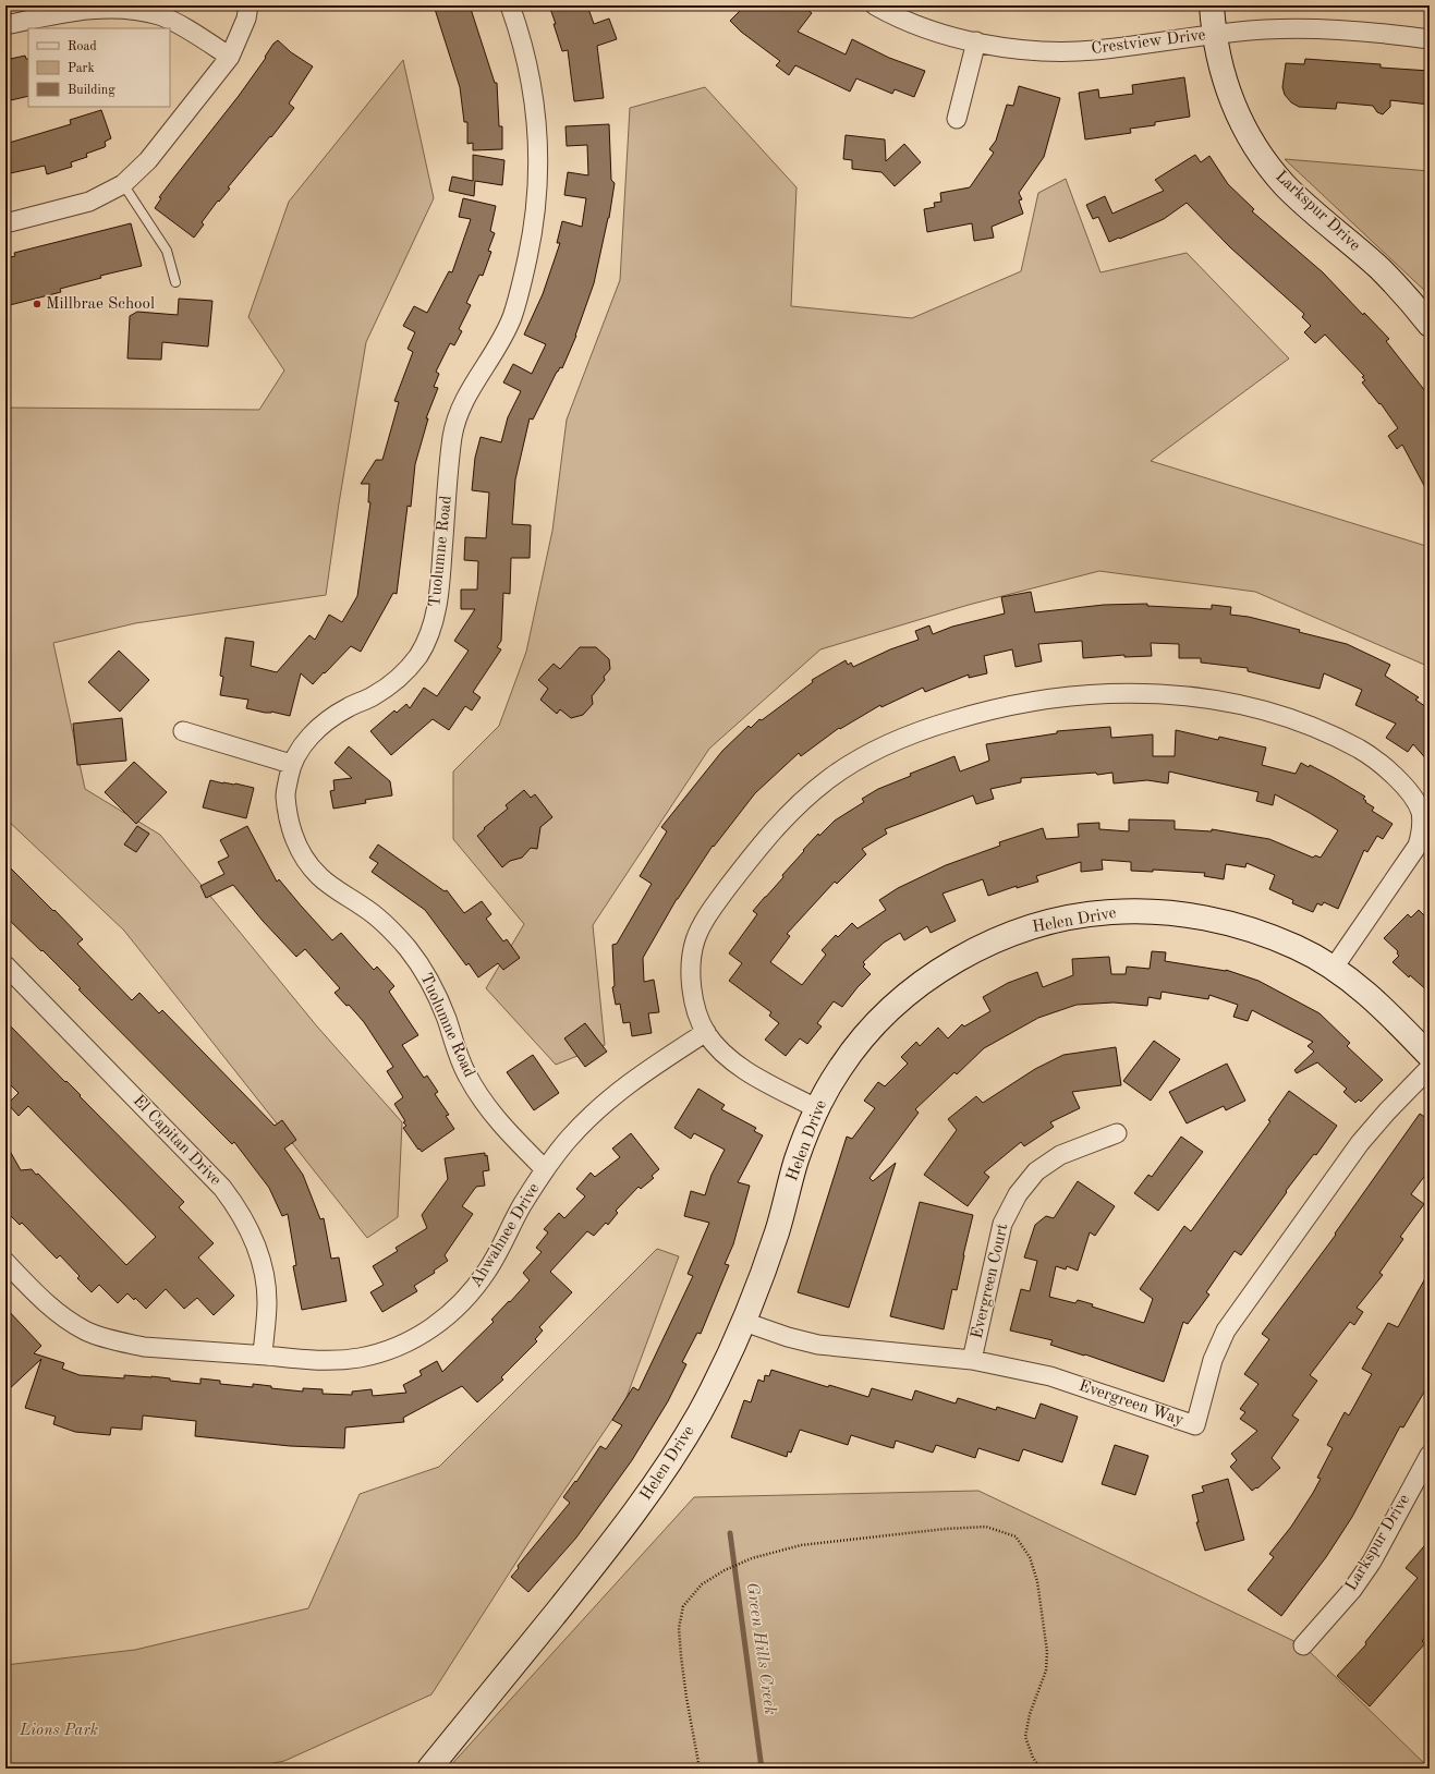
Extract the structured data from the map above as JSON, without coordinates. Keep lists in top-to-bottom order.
{
  "streets": {
    "street": [
      "Crestview Drive",
      "Larkspur Drive",
      "Tuolumne Road",
      "Helen Drive",
      "El Capitan Drive",
      "Ahwahnee Drive",
      "Evergreen Court",
      "Evergreen Way"
    ]
  },
  "crossings": [
    ["Crestview Drive", "Larkspur Drive"],
    ["Tuolumne Road", "Ahwahnee Drive"],
    ["Helen Drive", "Evergreen Way"],
    ["El Capitan Drive", "Ahwahnee Drive"],
    ["Evergreen Court", "Evergreen Way"]
  ],
  "water": ["Green Hills Creek"],
  "parks": ["Lions Park"],
  "places": ["Millbrae School"],
  "legend": ["Road", "Park", "Building"]
}
